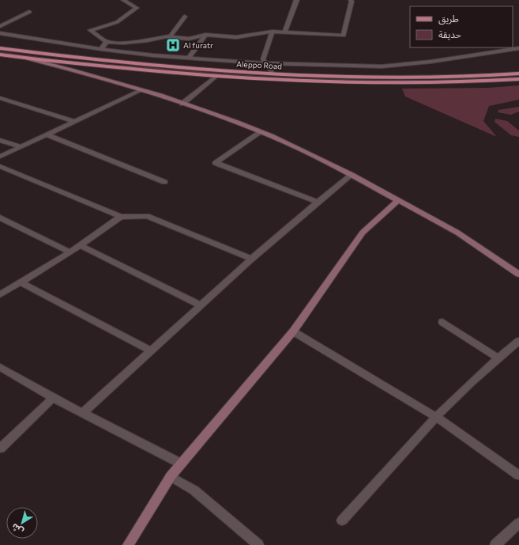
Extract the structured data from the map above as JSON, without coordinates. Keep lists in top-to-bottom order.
{
  "streets": {
    "main road": ["Aleppo Road"]
  },
  "places": {
    "hospital": ["Al furatr"]
  },
  "legend": ["طريق", "حديقة"],
  "north": "bottom left"
}
